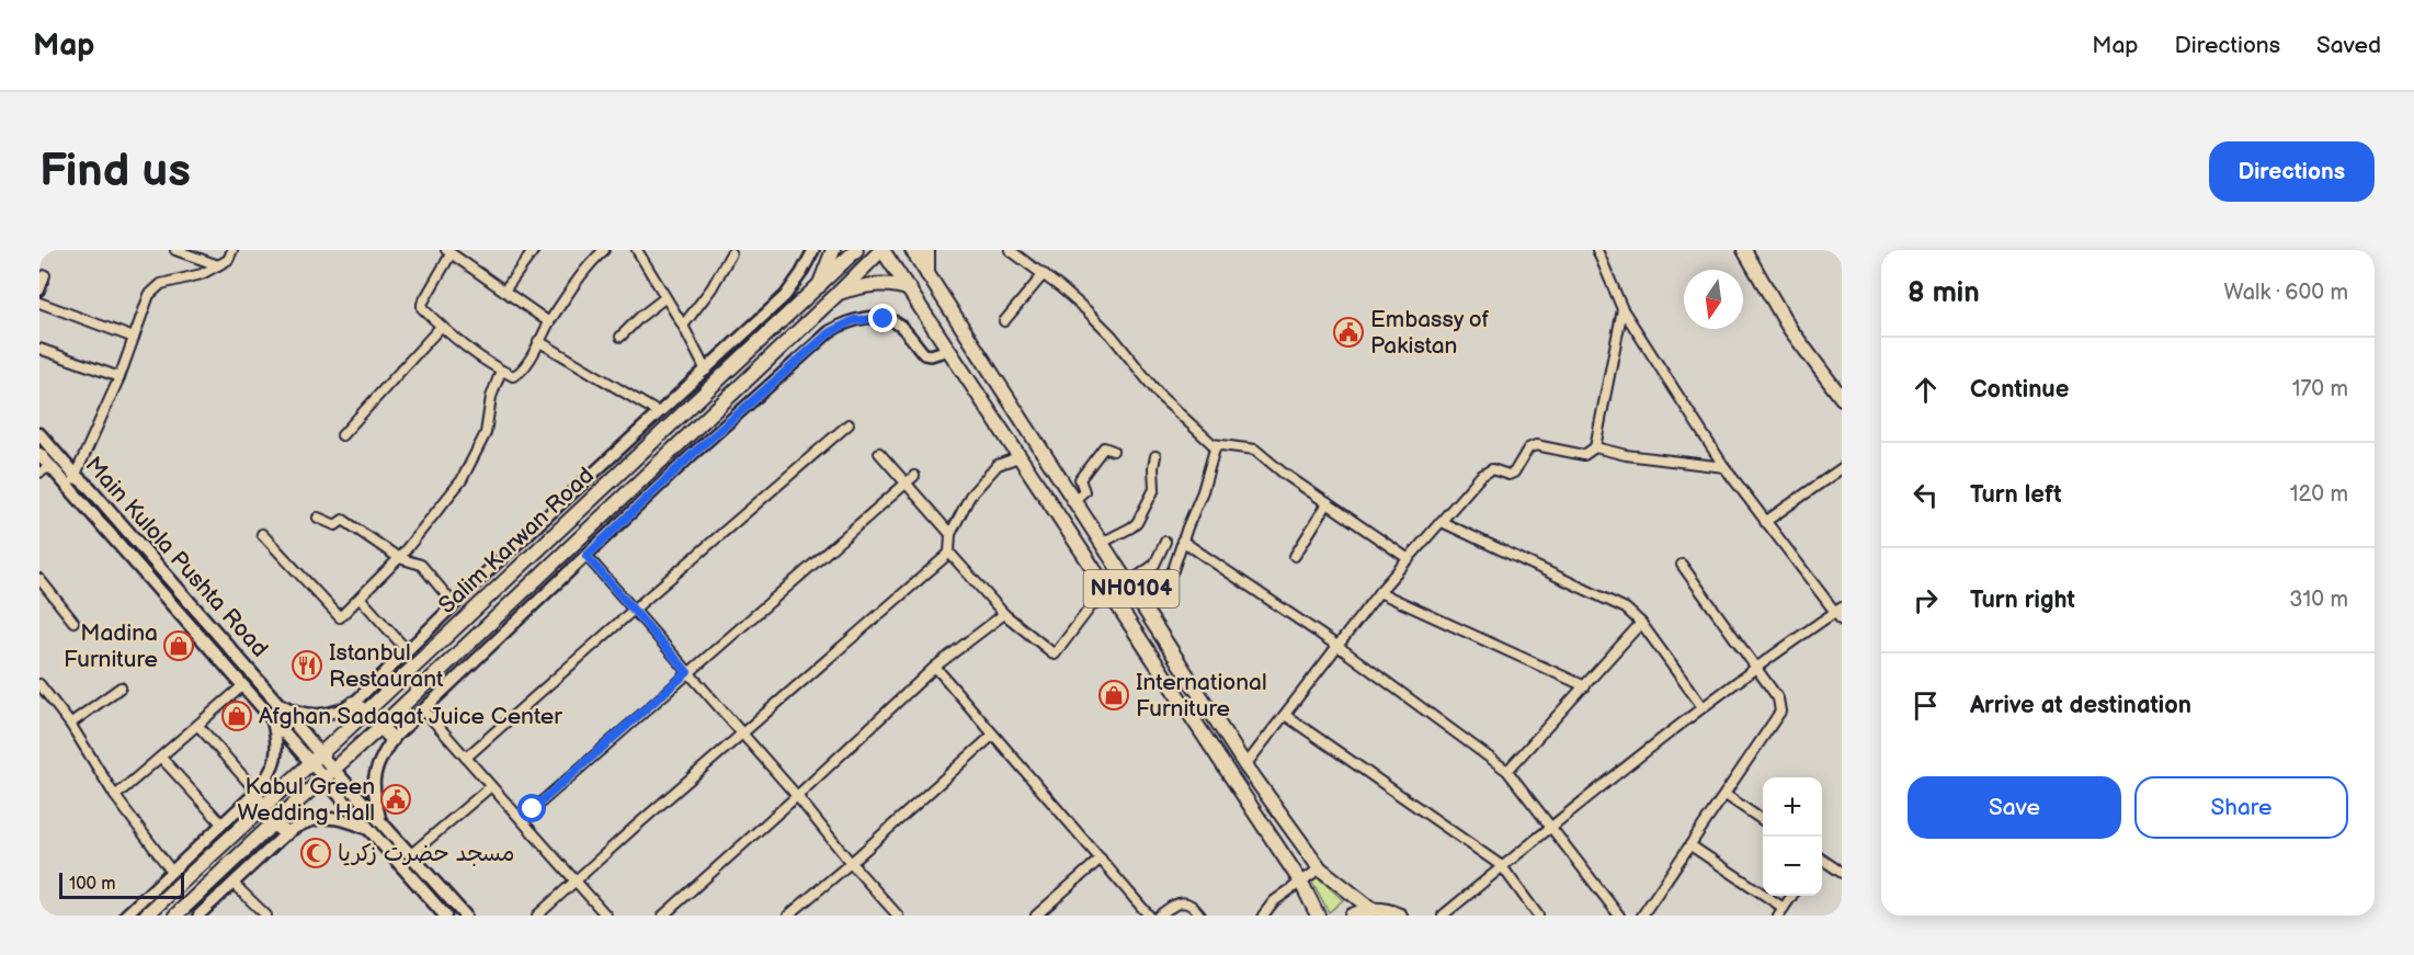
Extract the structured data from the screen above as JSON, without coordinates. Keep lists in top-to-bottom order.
{
  "streets": {
    "main road": ["Salim Karwan Road", "Main Kulola Pushta Road", "NH0104"]
  },
  "crossings": [
    ["Salim Karwan Road", "Main Kulola Pushta Road"],
    ["Salim Karwan Road", "NH0104"]
  ],
  "places": {
    "public building": ["Embassy of Pakistan", "Kabul Green Wedding Hall"],
    "shop": ["Madina Furniture", "International Furniture", "Afghan Sadaqat Juice Center"],
    "restaurant": ["Istanbul Restaurant"],
    "mosque": ["مسجد حضرت زکریا"]
  },
  "scale_bar": "100 m",
  "north": "bottom",
  "page": {
    "header": "Map",
    "nav": ["Map", "Directions", "Saved"],
    "buttons": [
      "Directions",
      ["Save", "Share"]
    ],
    "title": "Find us",
    "heading": ["8 min", "Walk · 600 m"],
    "list": [
      ["Continue", "170 m"],
      ["Turn left", "120 m"],
      ["Turn right", "310 m"],
      "Arrive at destination"
    ],
    "map_buttons": ["+", "−"],
    "scale": "100 m"
  }
}
